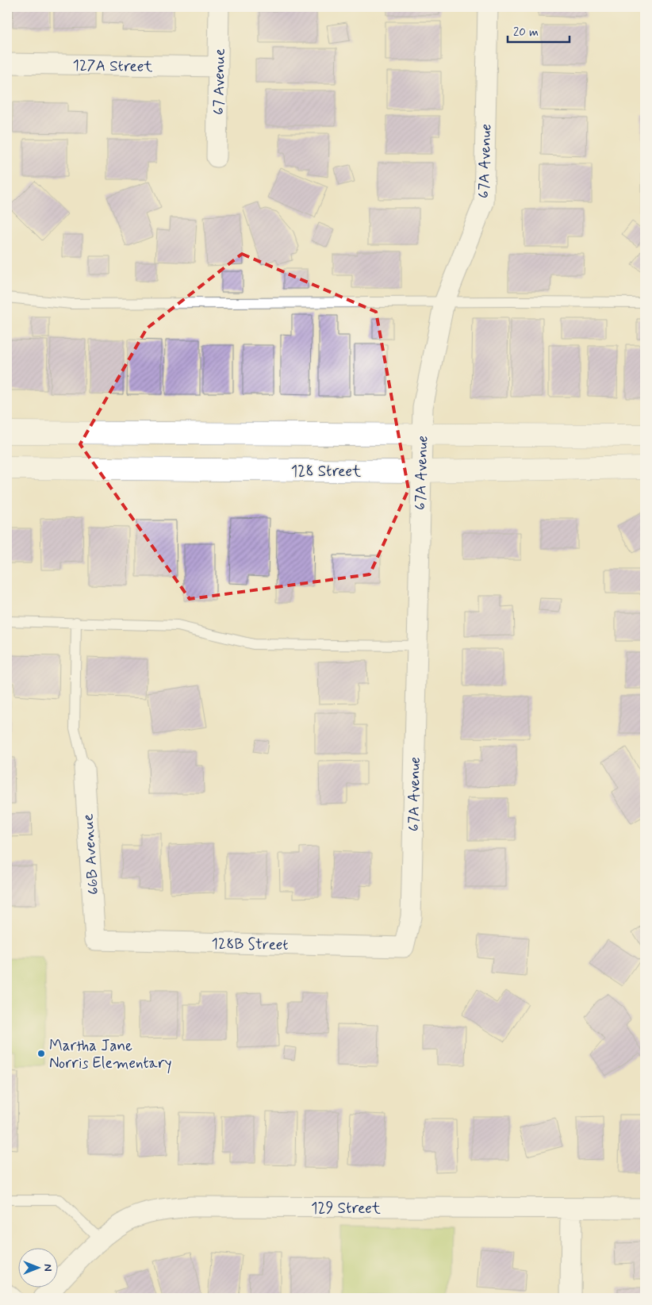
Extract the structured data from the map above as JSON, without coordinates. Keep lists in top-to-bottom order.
{
  "streets": {
    "main road": ["128 Street"],
    "street": [
      "127A Street",
      "67 Avenue",
      "67A Avenue",
      "66B Avenue",
      "128B Street",
      "129 Street"
    ]
  },
  "crossings": [
    ["127A Street", "67 Avenue"],
    ["67A Avenue", "128 Street"],
    ["67A Avenue", "128B Street"],
    ["66B Avenue", "128B Street"]
  ],
  "places": ["Martha Jane Norris Elementary"],
  "scale_bar": "20 m",
  "north": "right"
}
